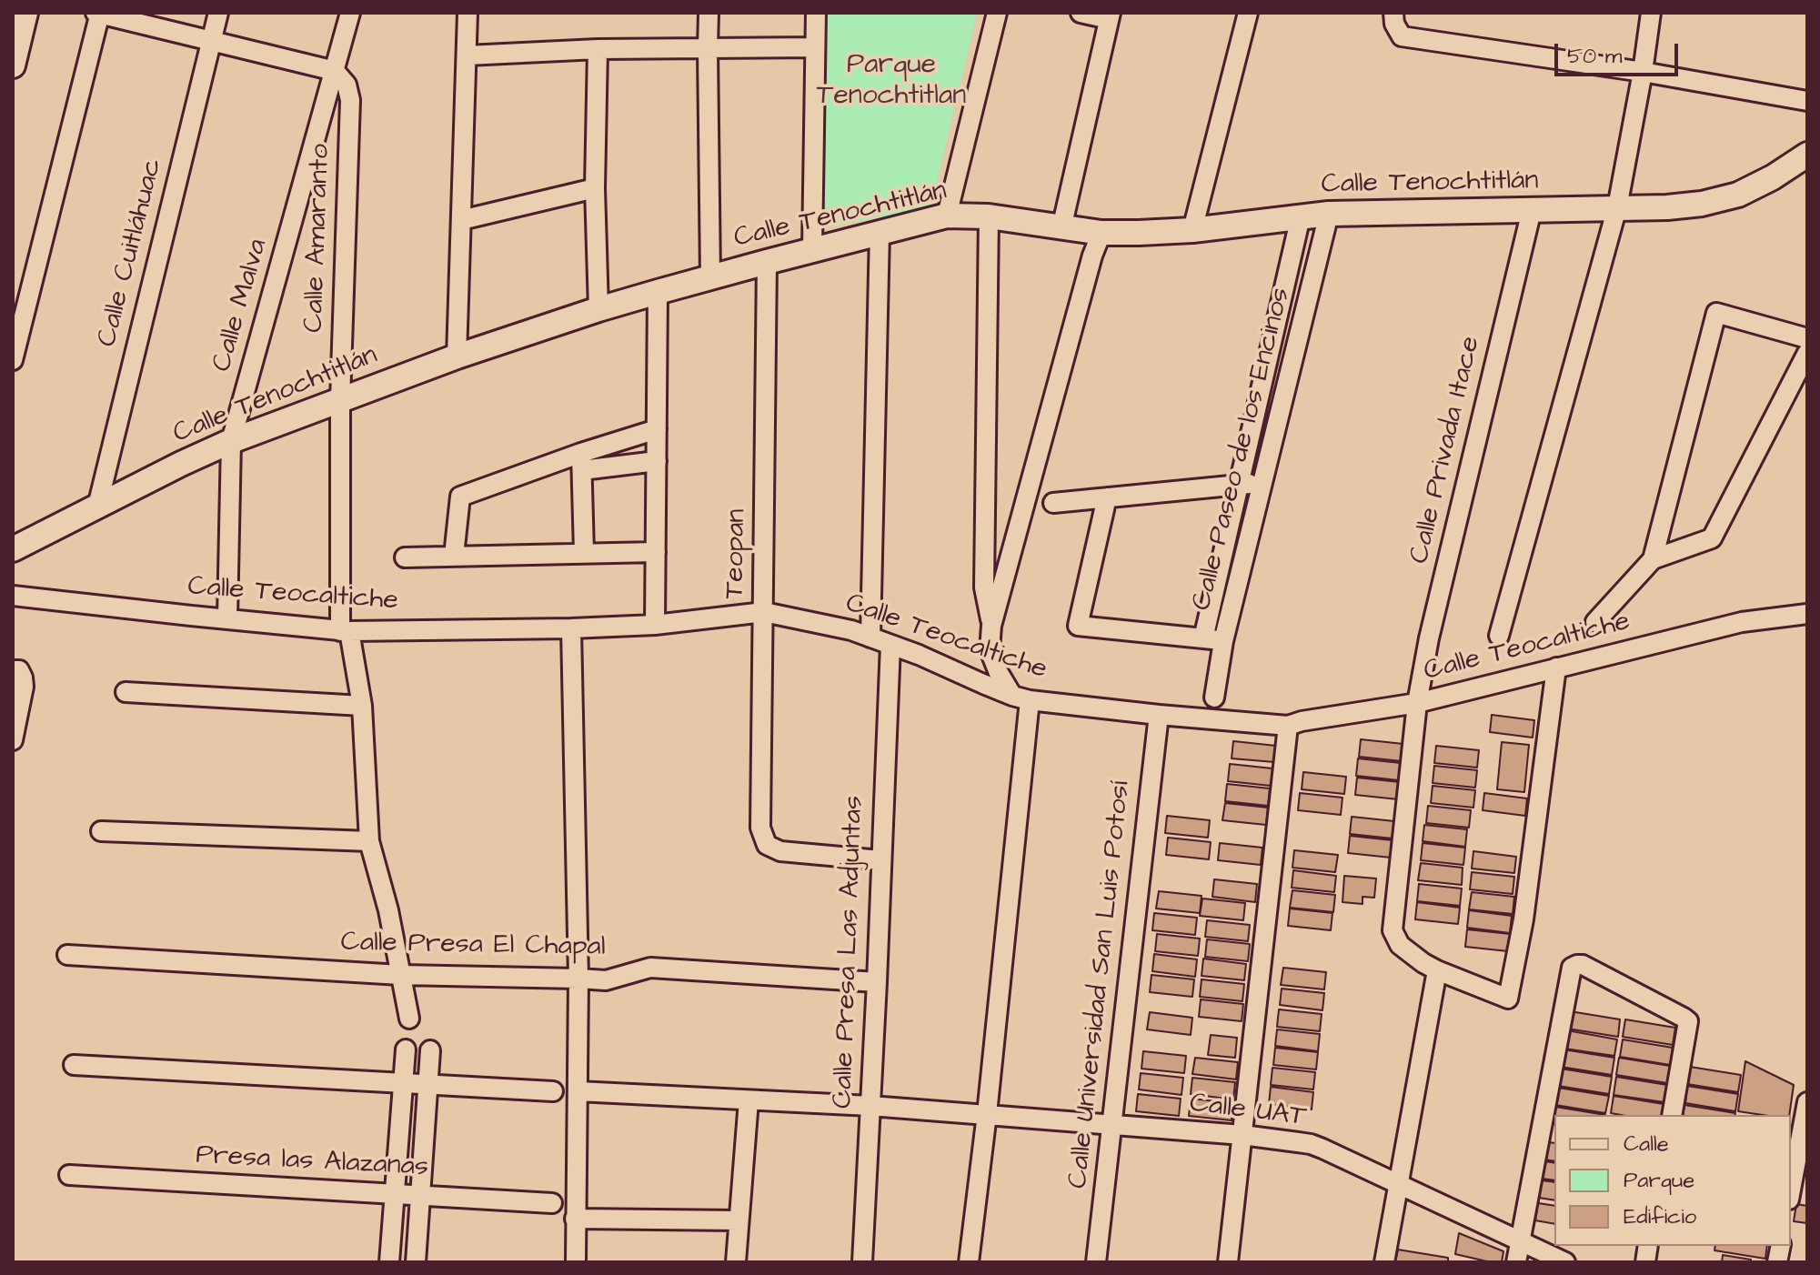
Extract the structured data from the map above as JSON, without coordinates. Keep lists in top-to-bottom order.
{
  "streets": {
    "street": [
      "Calle Tenochtitlán",
      "Calle Amaranto",
      "Calle Cuitláhuac",
      "Calle Malva",
      "Calle Paseo de los Encinos",
      "Calle Privada Itace",
      "Teopan",
      "Calle Teocaltiche",
      "Calle Presa El Chapal",
      "Calle Presa Las Adjuntas",
      "Calle Universidad San Luis Potosí",
      "Calle UAT",
      "Presa las Alazanas"
    ]
  },
  "crossings": [
    ["Calle Tenochtitlán", "Calle Amaranto"],
    ["Calle Tenochtitlán", "Calle Cuitláhuac"],
    ["Calle Tenochtitlán", "Calle Malva"],
    ["Calle Tenochtitlán", "Calle Paseo de los Encinos"],
    ["Calle Tenochtitlán", "Calle Privada Itace"],
    ["Calle Tenochtitlán", "Teopan"],
    ["Calle Amaranto", "Calle Malva"],
    ["Calle Amaranto", "Calle Teocaltiche"],
    ["Calle Amaranto", "Calle Presa El Chapal"],
    ["Calle Malva", "Calle Teocaltiche"],
    ["Calle Privada Itace", "Calle Teocaltiche"],
    ["Teopan", "Calle Teocaltiche"],
    ["Teopan", "Calle Presa Las Adjuntas"],
    ["Calle Teocaltiche", "Calle Presa Las Adjuntas"],
    ["Calle Teocaltiche", "Calle Universidad San Luis Potosí"],
    ["Calle Presa El Chapal", "Calle Presa Las Adjuntas"],
    ["Calle Presa Las Adjuntas", "Calle UAT"],
    ["Calle Universidad San Luis Potosí", "Calle UAT"]
  ],
  "parks": ["Parque Tenochtitlan"],
  "legend": ["Calle", "Parque", "Edificio"],
  "scale_bar": "50 m"
}
